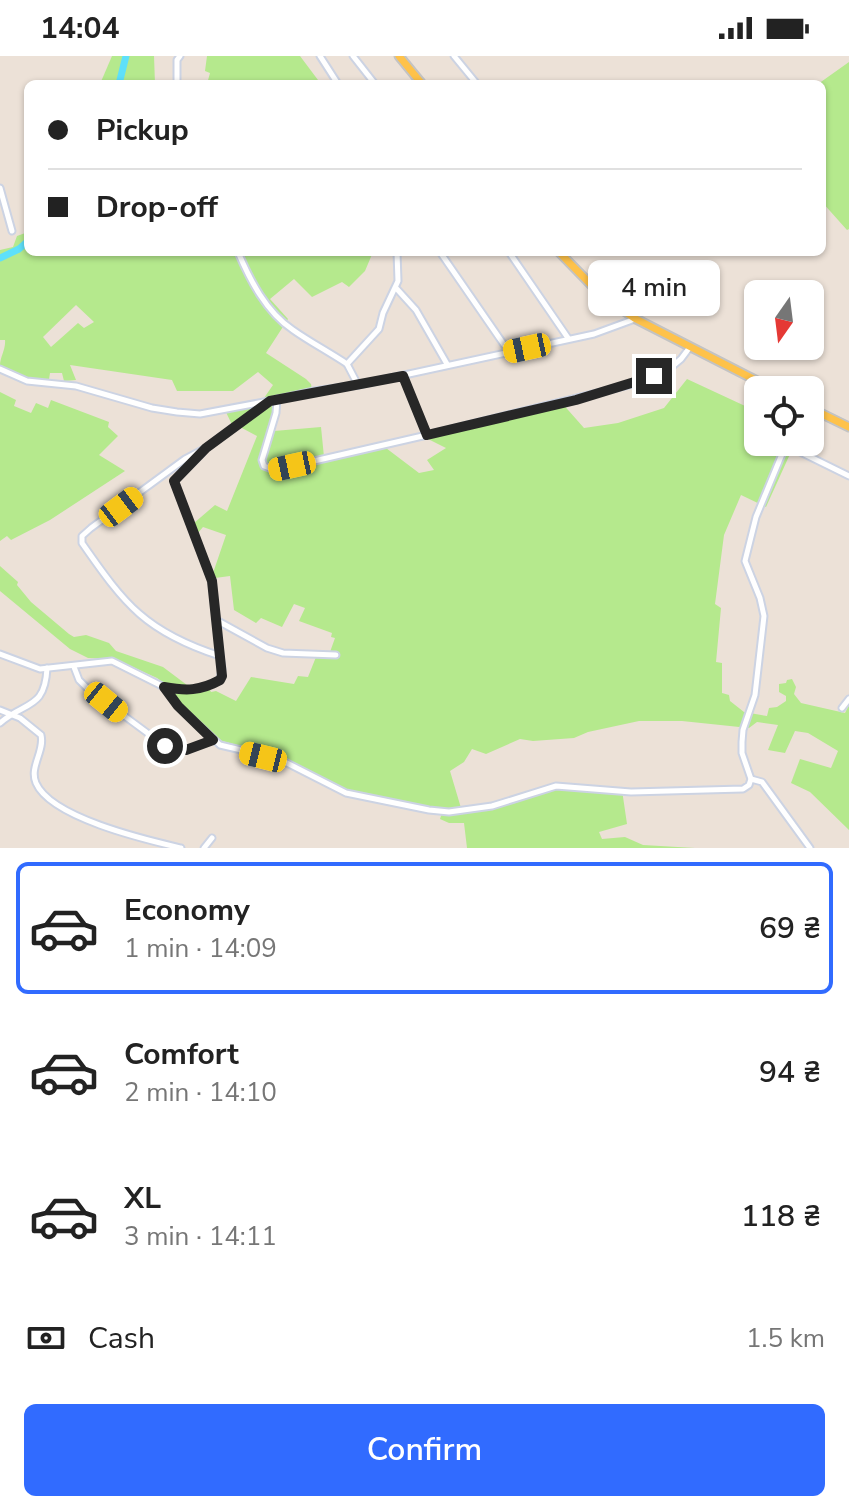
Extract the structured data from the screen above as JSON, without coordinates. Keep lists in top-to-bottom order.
{
  "north": "bottom",
  "page": {
    "status": "14:04",
    "banner": ["Pickup", "Drop-off"],
    "bubble": "4 min",
    "list": [
      {
        "name": "Economy",
        "note": "1 min · 14:09",
        "value": "69 ₴"
      },
      {
        "name": "Comfort",
        "note": "2 min · 14:10",
        "value": "94 ₴"
      },
      {
        "name": "XL",
        "note": "3 min · 14:11",
        "value": "118 ₴"
      }
    ],
    "pay": ["Cash", "1.5 km"],
    "buttons": "Confirm"
  }
}
